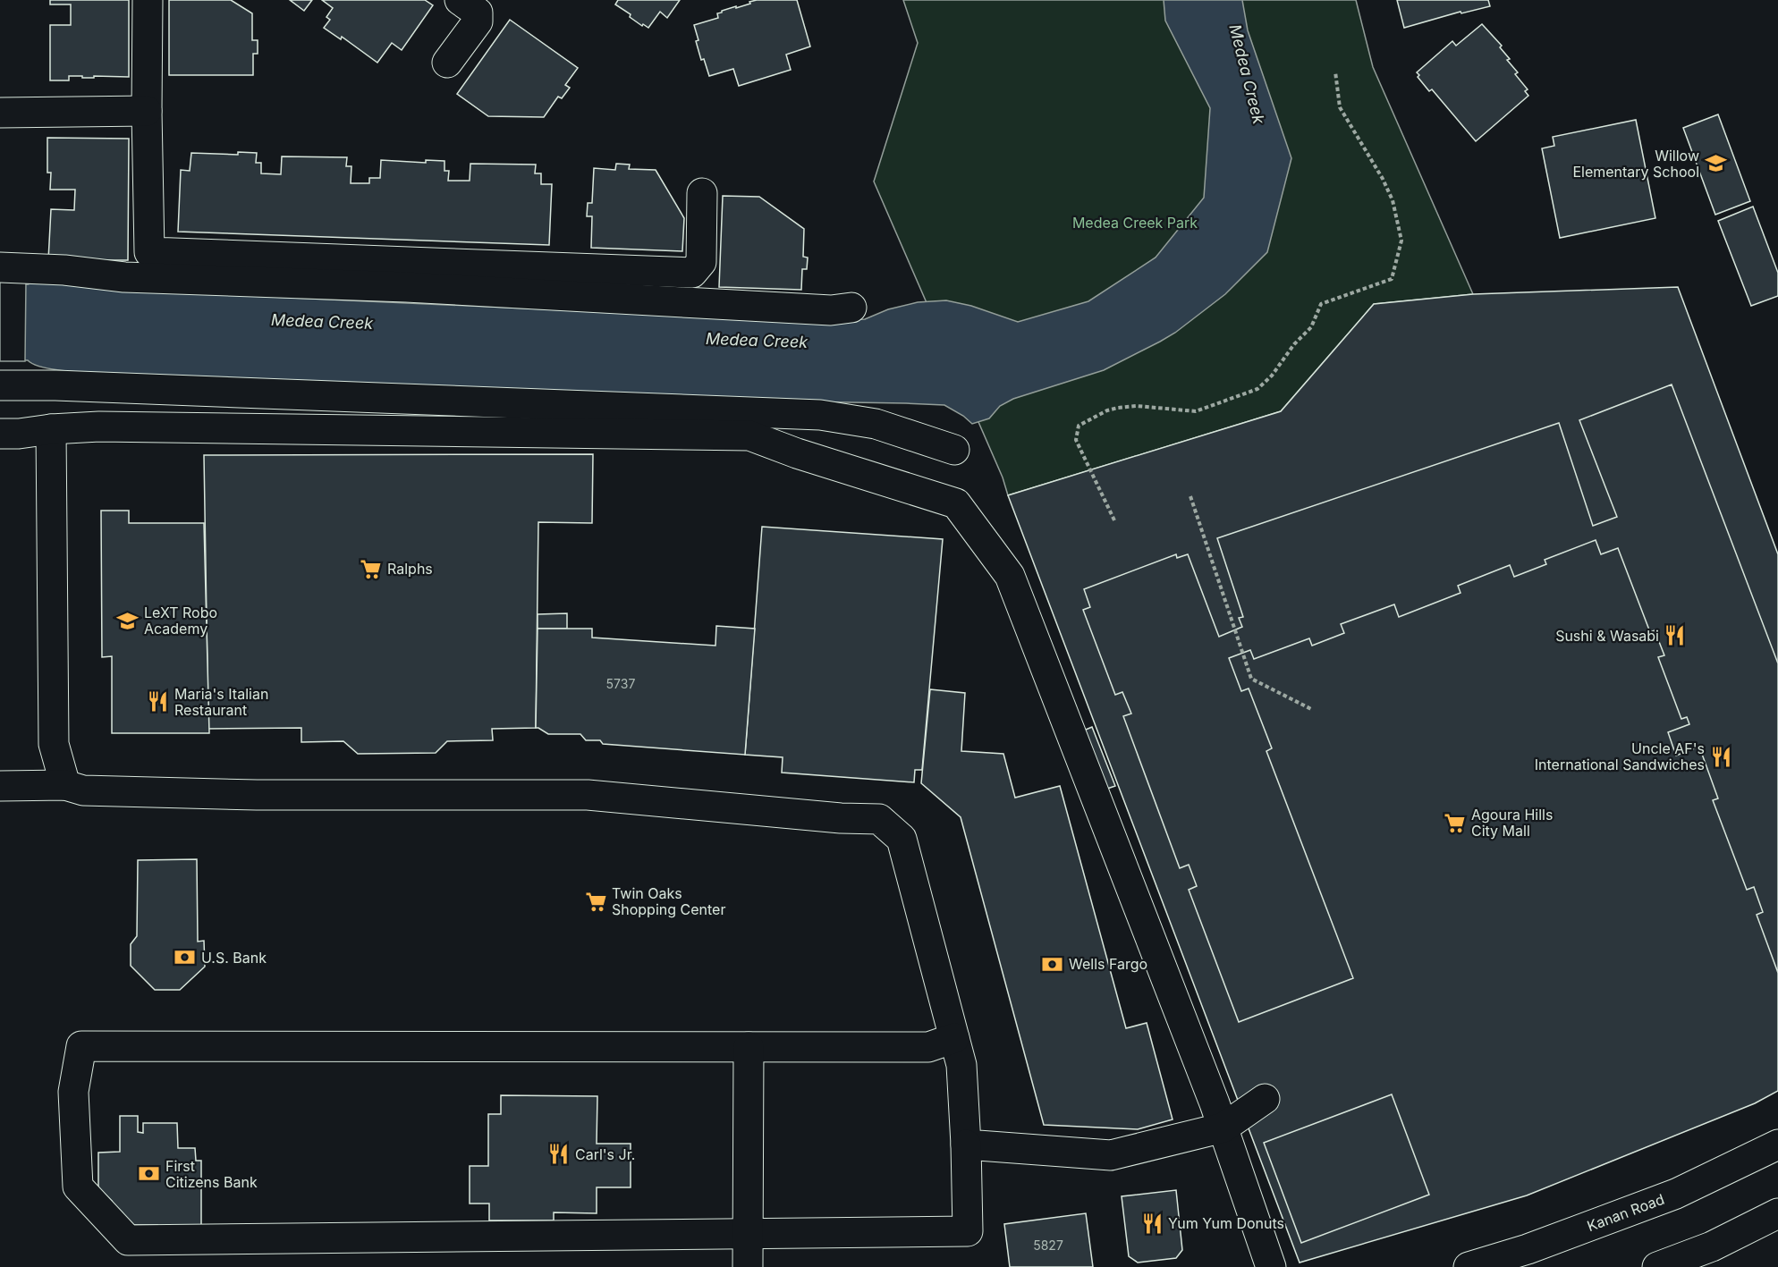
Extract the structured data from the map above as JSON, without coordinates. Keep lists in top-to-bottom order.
{
  "streets": {
    "main road": ["Kanan Road"]
  },
  "water": ["Medea Creek"],
  "parks": ["Medea Creek Park"],
  "places": {
    "school or university": ["Willow Elementary School", "LeXT Robo Academy"],
    "supermarket": ["Ralphs", "Agoura Hills City Mall", "Twin Oaks Shopping Center"],
    "restaurant": [
      "Sushi & Wasabi",
      "Maria's Italian Restaurant",
      "Uncle AF's International Sandwiches",
      "Carl's Jr.",
      "Yum Yum Donuts"
    ],
    "bank": ["U.S. Bank", "Wells Fargo", "First Citizens Bank"]
  },
  "house_numbers": ["5737", "5827"]
}
